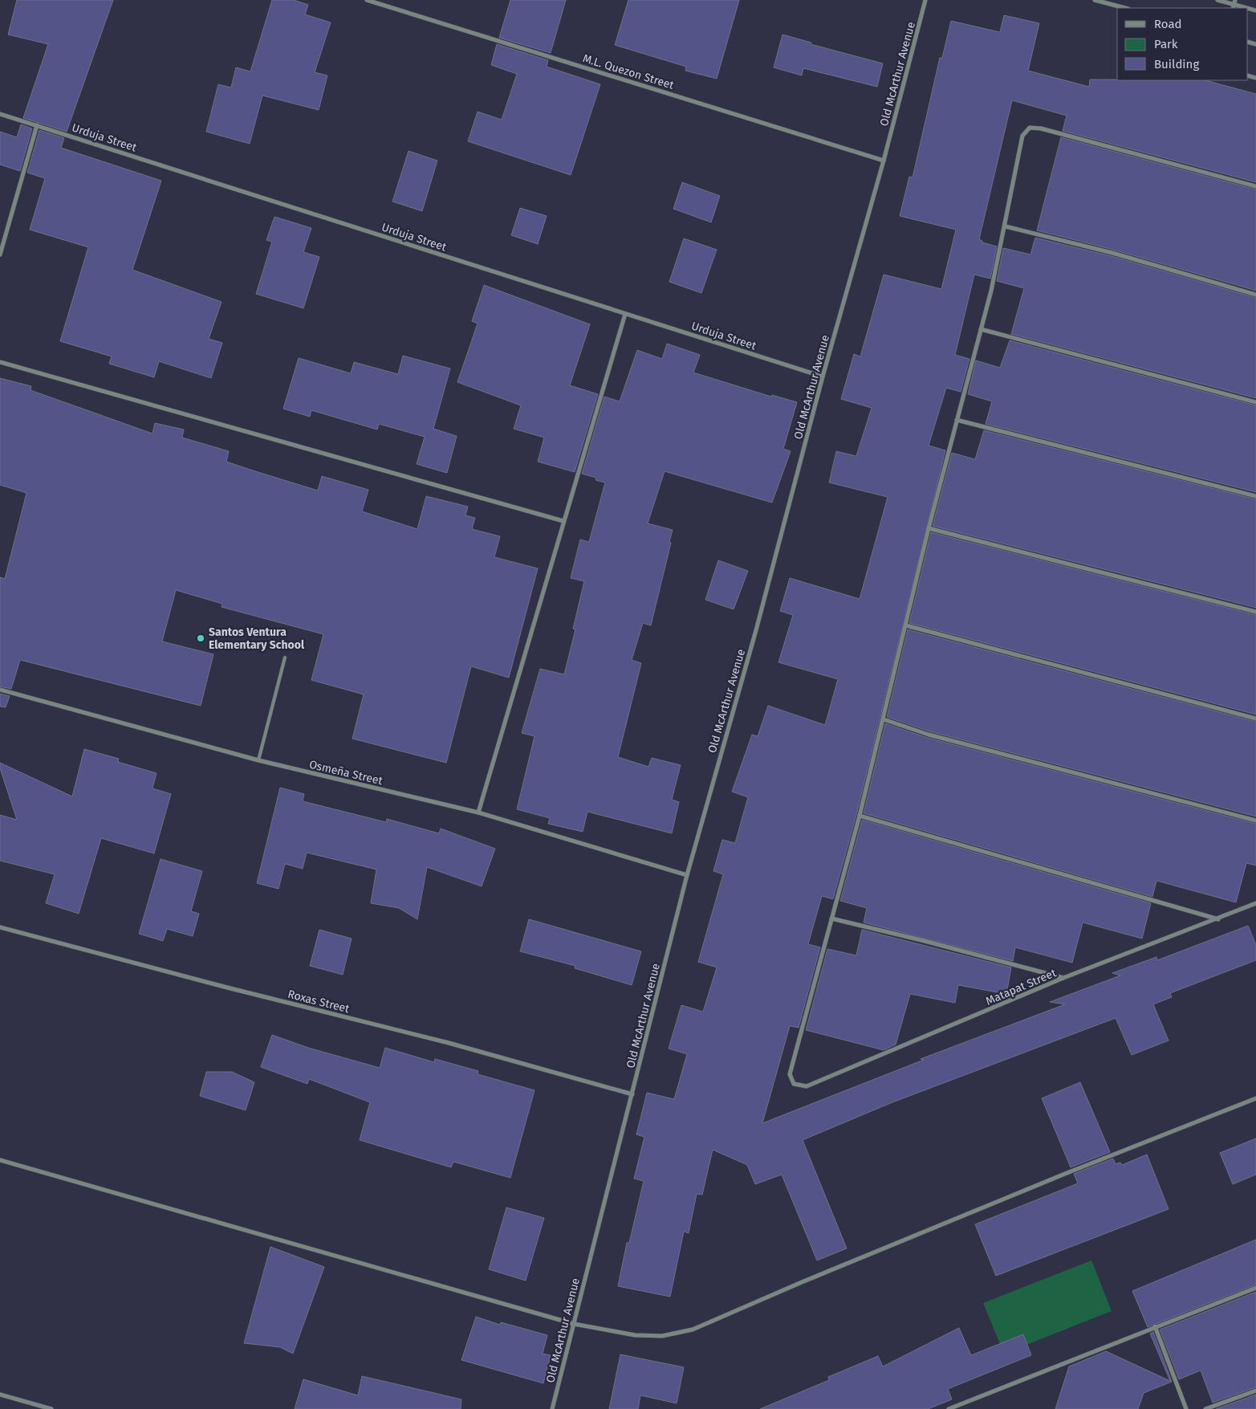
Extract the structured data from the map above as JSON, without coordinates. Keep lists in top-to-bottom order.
{
  "streets": {
    "street": [
      "M.L. Quezon Street",
      "Old McArthur Avenue",
      "Urduja Street",
      "Osmeña Street",
      "Matapat Street",
      "Roxas Street"
    ]
  },
  "crossings": [
    ["M.L. Quezon Street", "Old McArthur Avenue"],
    ["Old McArthur Avenue", "Urduja Street"],
    ["Old McArthur Avenue", "Osmeña Street"],
    ["Old McArthur Avenue", "Roxas Street"]
  ],
  "places": ["Santos Ventura Elementary School"],
  "legend": ["Road", "Park", "Building"]
}
